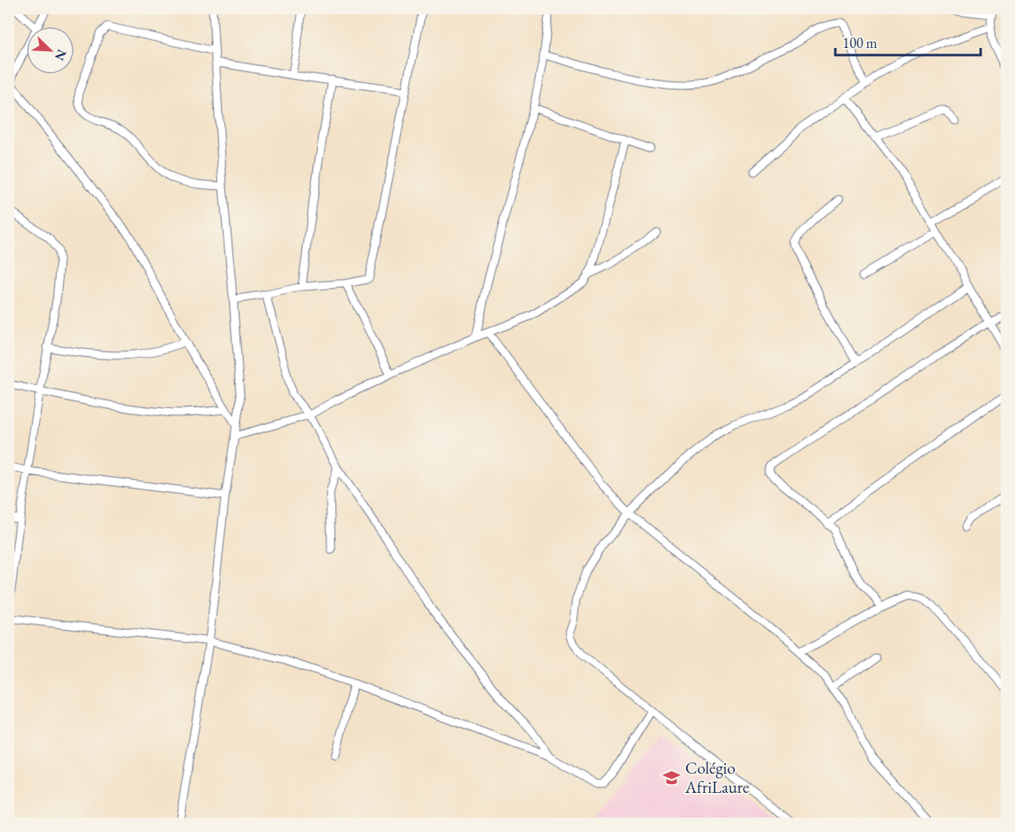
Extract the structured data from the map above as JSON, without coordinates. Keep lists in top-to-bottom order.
{
  "places": {
    "school or university": ["Colégio AfriLaure"]
  },
  "scale_bar": "100 m",
  "north": "bottom right"
}
